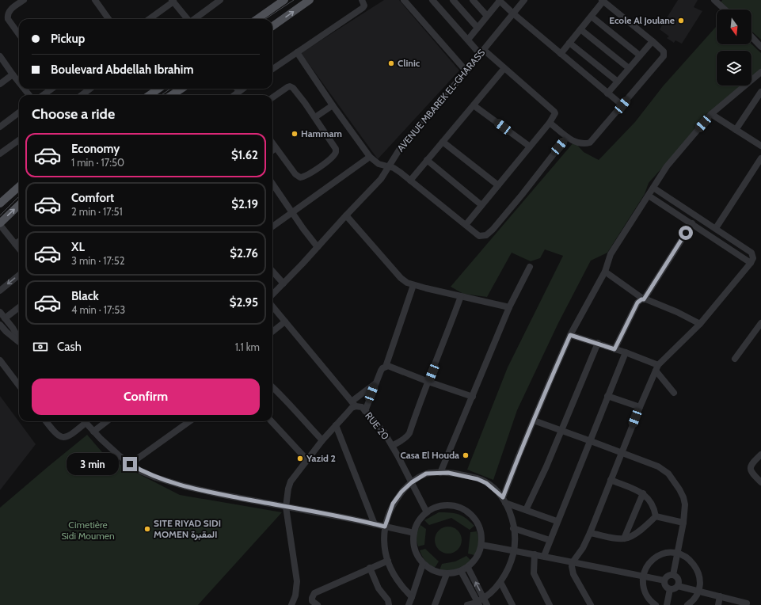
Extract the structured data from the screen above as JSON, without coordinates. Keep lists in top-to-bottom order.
{
  "streets": {
    "street": ["AVENUE MBAREK EL-GHARASS", "RUE 20"]
  },
  "parks": ["Cimetière Sidi Moumen"],
  "places": [
    "Ecole Al Joulane",
    "Clinic",
    "Hammam",
    "Casa El Houda",
    "Yazid 2",
    "SITE RIYAD SIDI MOMEN المقبرة"
  ],
  "north": "bottom",
  "page": {
    "banner": ["Pickup", "Boulevard Abdellah Ibrahim"],
    "heading": "Choose a ride",
    "list": [
      {
        "name": "Economy",
        "note": "1 min · 17:50",
        "value": "$1.62"
      },
      {
        "name": "Comfort",
        "note": "2 min · 17:51",
        "value": "$2.19"
      },
      {
        "name": "XL",
        "note": "3 min · 17:52",
        "value": "$2.76"
      },
      {
        "name": "Black",
        "note": "4 min · 17:53",
        "value": "$2.95"
      }
    ],
    "pay": ["Cash", "1.1 km"],
    "buttons": "Confirm",
    "bubble": "3 min"
  }
}
